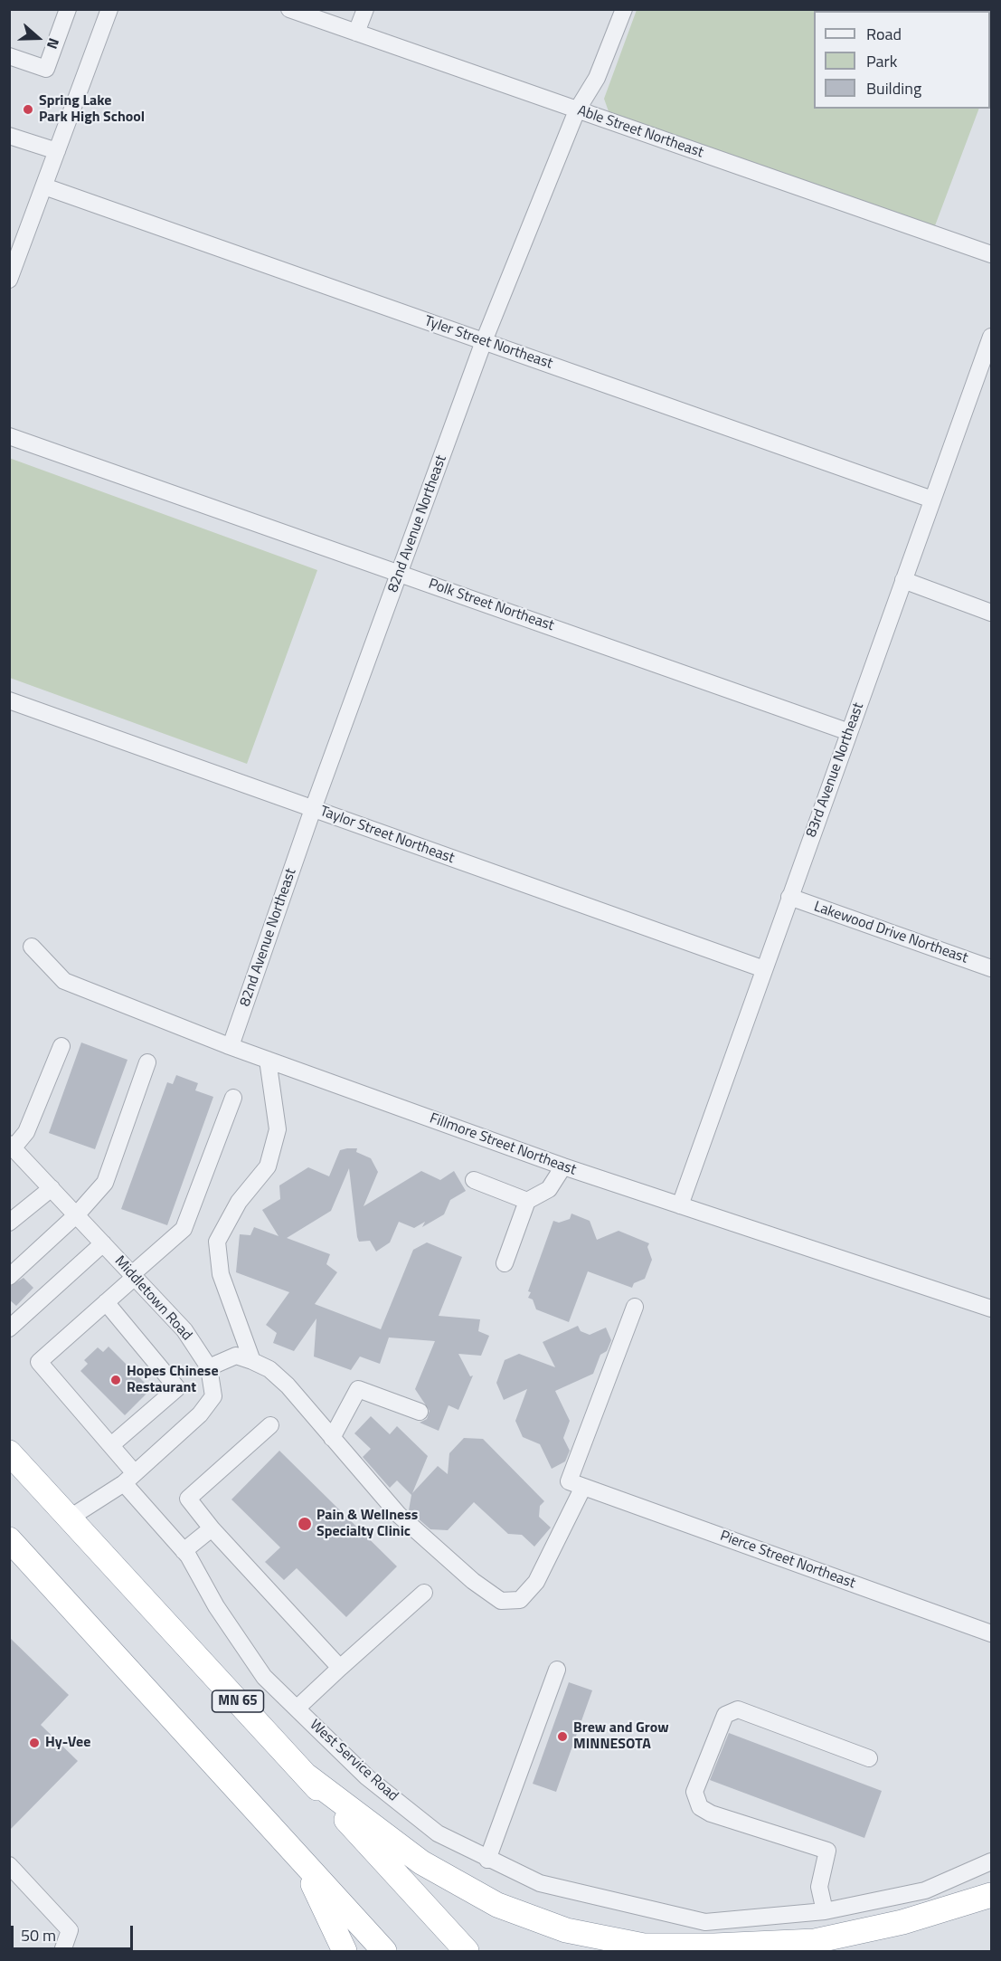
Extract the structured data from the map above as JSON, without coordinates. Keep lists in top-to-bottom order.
{
  "streets": {
    "highway": ["MN 65"],
    "street": [
      "Able Street Northeast",
      "Tyler Street Northeast",
      "82nd Avenue Northeast",
      "Polk Street Northeast",
      "83rd Avenue Northeast",
      "Taylor Street Northeast",
      "Lakewood Drive Northeast",
      "Fillmore Street Northeast",
      "Middletown Road",
      "Pierce Street Northeast",
      "West Service Road"
    ]
  },
  "crossings": [
    ["Able Street Northeast", "82nd Avenue Northeast"],
    ["Tyler Street Northeast", "82nd Avenue Northeast"],
    ["Tyler Street Northeast", "83rd Avenue Northeast"],
    ["82nd Avenue Northeast", "Polk Street Northeast"],
    ["82nd Avenue Northeast", "Taylor Street Northeast"],
    ["82nd Avenue Northeast", "Fillmore Street Northeast"],
    ["Polk Street Northeast", "83rd Avenue Northeast"],
    ["83rd Avenue Northeast", "Taylor Street Northeast"],
    ["83rd Avenue Northeast", "Lakewood Drive Northeast"],
    ["83rd Avenue Northeast", "Fillmore Street Northeast"],
    ["Middletown Road", "MN 65"],
    ["Middletown Road", "West Service Road"]
  ],
  "places": [
    "Spring Lake Park High School",
    "Hopes Chinese Restaurant",
    "Pain & Wellness Specialty Clinic",
    "Brew and Grow MINNESOTA",
    "Hy-Vee"
  ],
  "legend": ["Road", "Park", "Building"],
  "scale_bar": "50 m",
  "north": "right"
}
